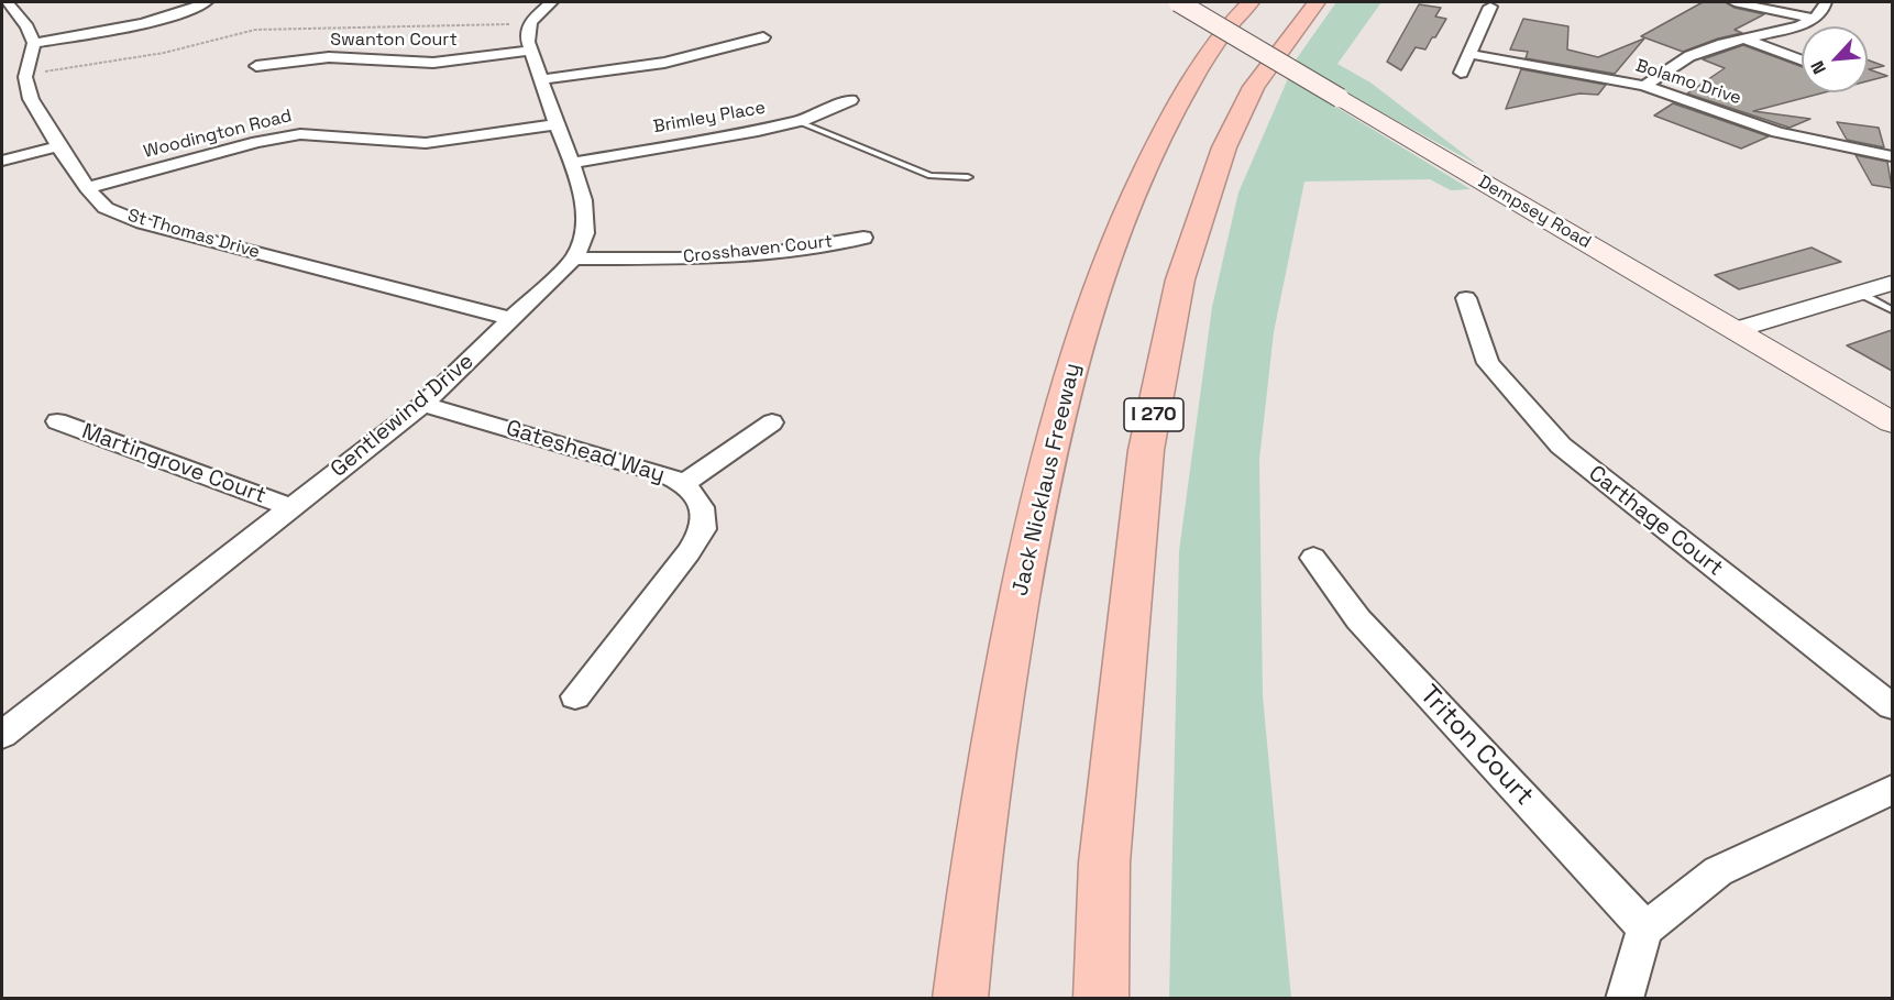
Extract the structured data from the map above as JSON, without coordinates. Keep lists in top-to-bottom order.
{
  "streets": {
    "highway": ["I 270", "Jack Nicklaus Freeway"],
    "main road": ["Dempsey Road"],
    "street": [
      "Swanton Court",
      "Bolamo Drive",
      "Brimley Place",
      "Woodington Road",
      "St Thomas Drive",
      "Crosshaven Court",
      "Gentlewind Drive",
      "Gateshead Way",
      "Martingrove Court",
      "Carthage Court",
      "Triton Court"
    ]
  },
  "crossings": [
    ["Swanton Court", "Gentlewind Drive"],
    ["Brimley Place", "Gentlewind Drive"],
    ["Woodington Road", "St Thomas Drive"],
    ["Woodington Road", "Gentlewind Drive"],
    ["St Thomas Drive", "Gentlewind Drive"],
    ["Crosshaven Court", "Gentlewind Drive"],
    ["Gentlewind Drive", "Gateshead Way"],
    ["Gentlewind Drive", "Martingrove Court"]
  ],
  "north": "bottom left"
}
